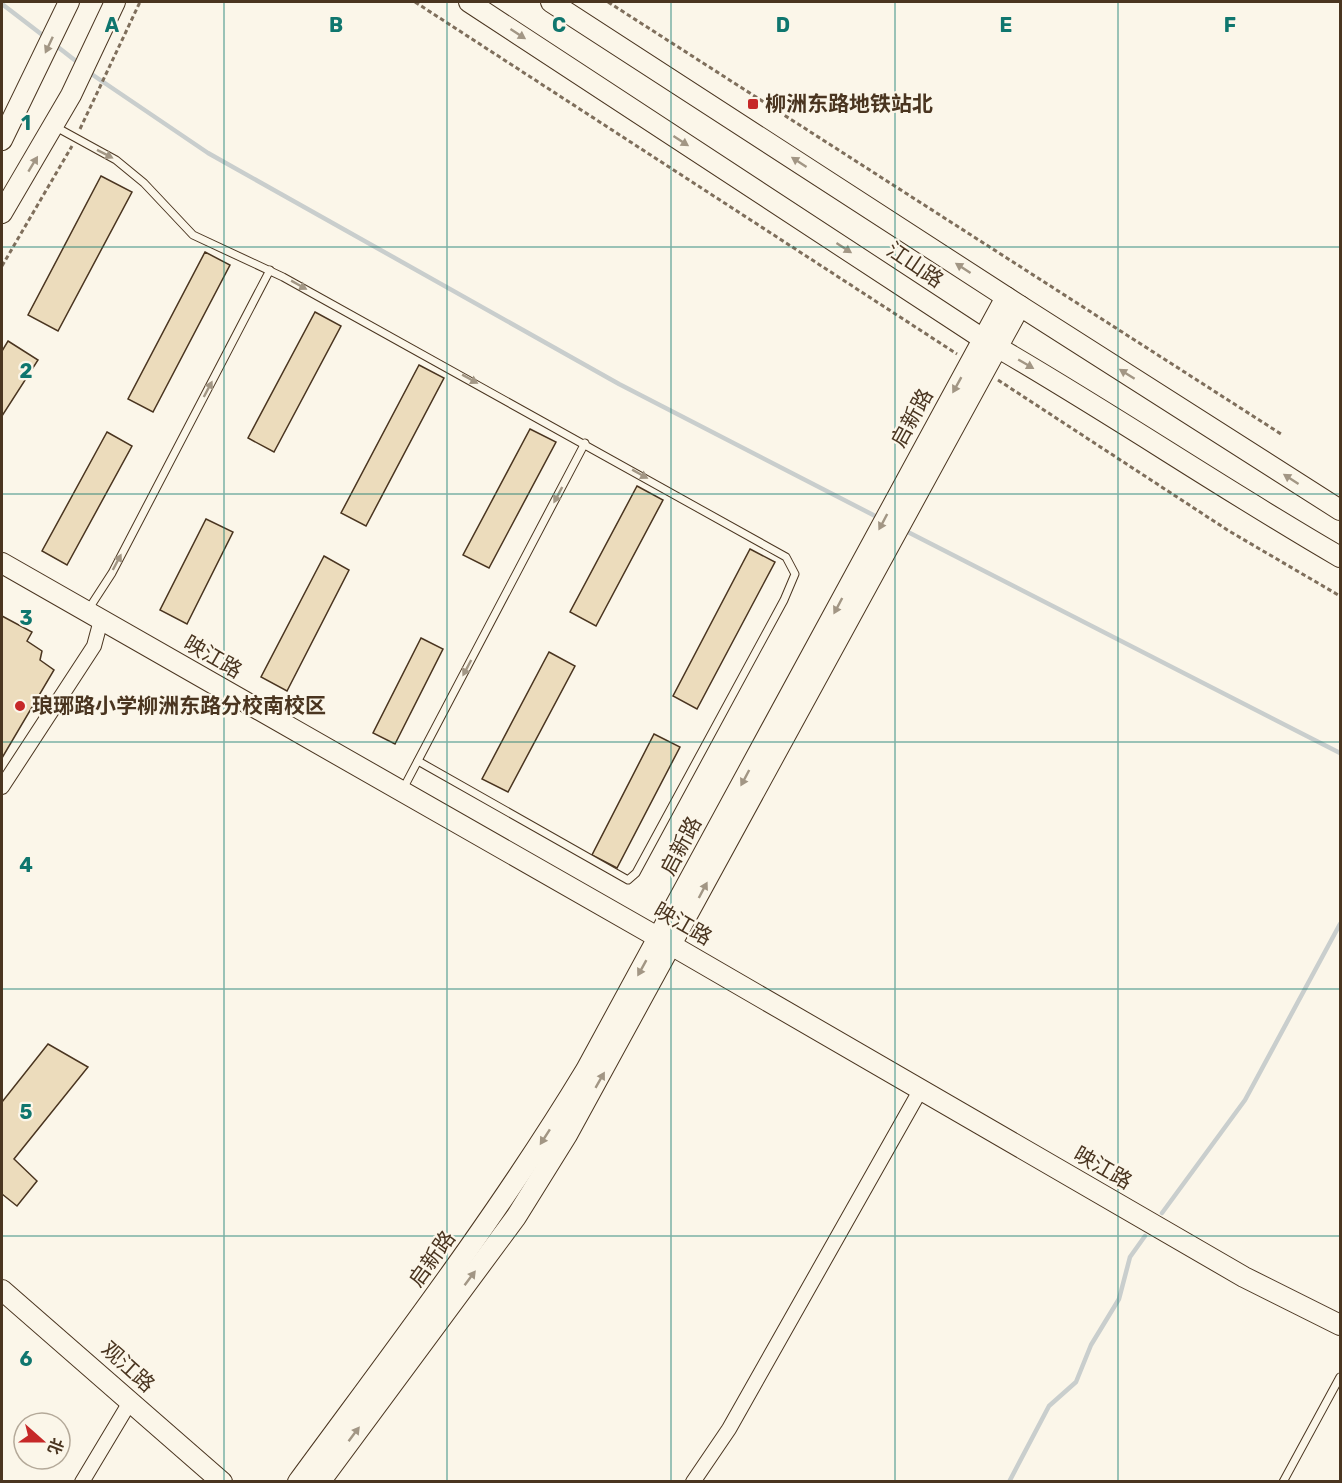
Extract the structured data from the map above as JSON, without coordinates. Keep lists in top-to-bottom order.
{
  "streets": {
    "street": [
      "江山路",
      "启新路",
      "映江路",
      "观江路"
    ]
  },
  "crossings": [
    ["江山路", "启新路"],
    ["启新路", "映江路"]
  ],
  "places": {
    "transit": ["柳洲东路地铁站北"],
    "other": ["琅琊路小学柳洲东路分校南校区"]
  },
  "north": "right",
  "grid": {
    "columns": [
      "A",
      "B",
      "C",
      "D",
      "E",
      "F"
    ],
    "rows": [
      "1",
      "2",
      "3",
      "4",
      "5",
      "6"
    ]
  }
}
